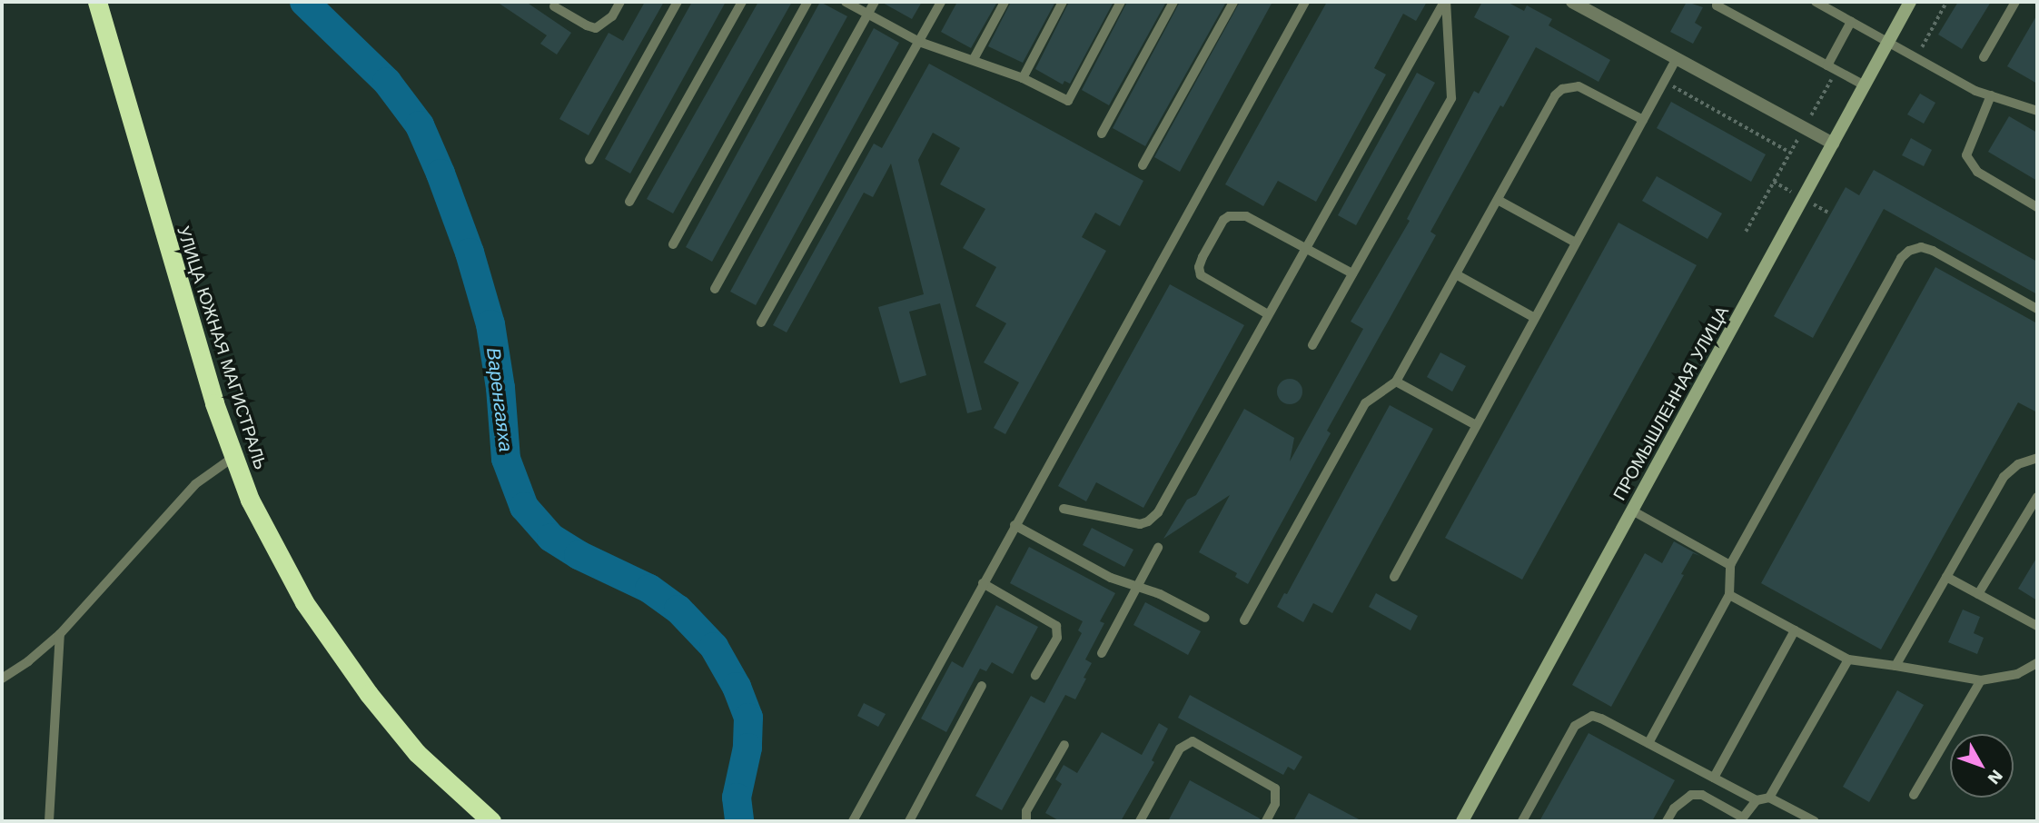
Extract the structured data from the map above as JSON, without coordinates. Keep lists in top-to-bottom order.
{
  "streets": {
    "highway": ["УЛИЦА ЮЖНАЯ МАГИСТРАЛЬ"],
    "main road": ["ПРОМЫШЛЕННАЯ УЛИЦА"]
  },
  "water": ["Варенгаяха"],
  "north": "bottom right"
}
